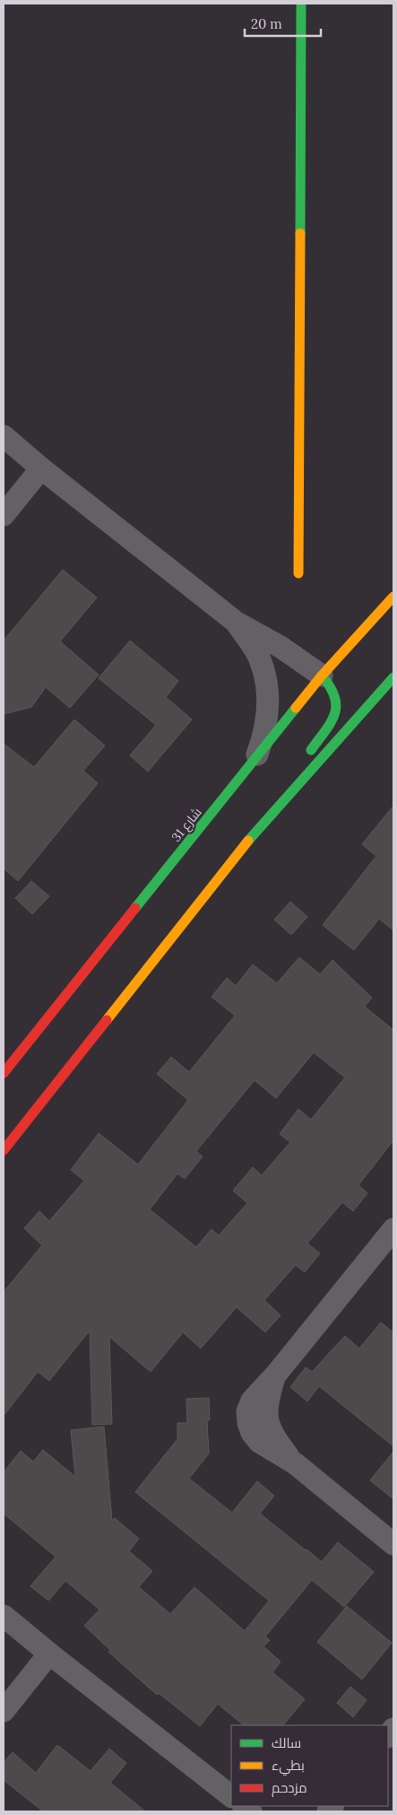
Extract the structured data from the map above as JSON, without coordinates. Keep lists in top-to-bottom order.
{
  "streets": {
    "street": ["شارع 31"]
  },
  "legend": ["سالك", "بطيء", "مزدحم"],
  "scale_bar": "20 m"
}
